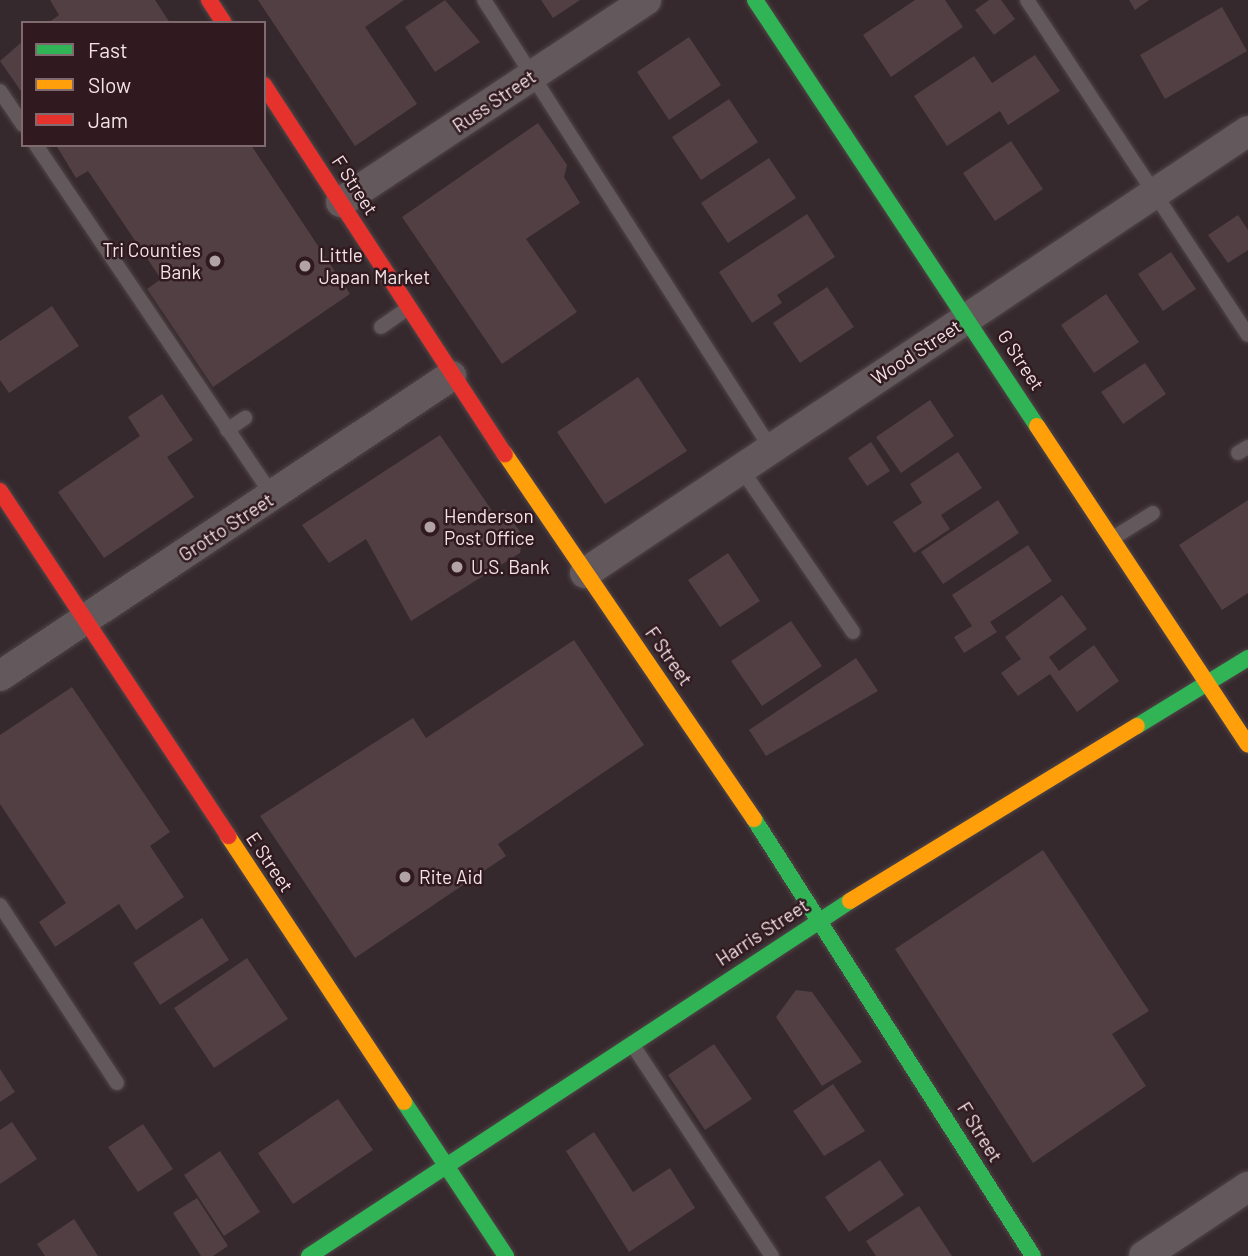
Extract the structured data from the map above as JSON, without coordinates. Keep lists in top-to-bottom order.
{
  "streets": {
    "main road": [
      "F Street",
      "G Street",
      "E Street",
      "Harris Street"
    ],
    "street": ["Russ Street", "Wood Street", "Grotto Street"]
  },
  "crossings": [
    ["Russ Street", "F Street"],
    ["F Street", "Wood Street"],
    ["F Street", "Grotto Street"],
    ["F Street", "Harris Street"],
    ["Wood Street", "G Street"],
    ["G Street", "Harris Street"],
    ["Grotto Street", "E Street"],
    ["E Street", "Harris Street"]
  ],
  "places": [
    "Tri Counties Bank",
    "Little Japan Market",
    "Henderson Post Office",
    "U.S. Bank",
    "Rite Aid"
  ],
  "legend": ["Fast", "Slow", "Jam"]
}
